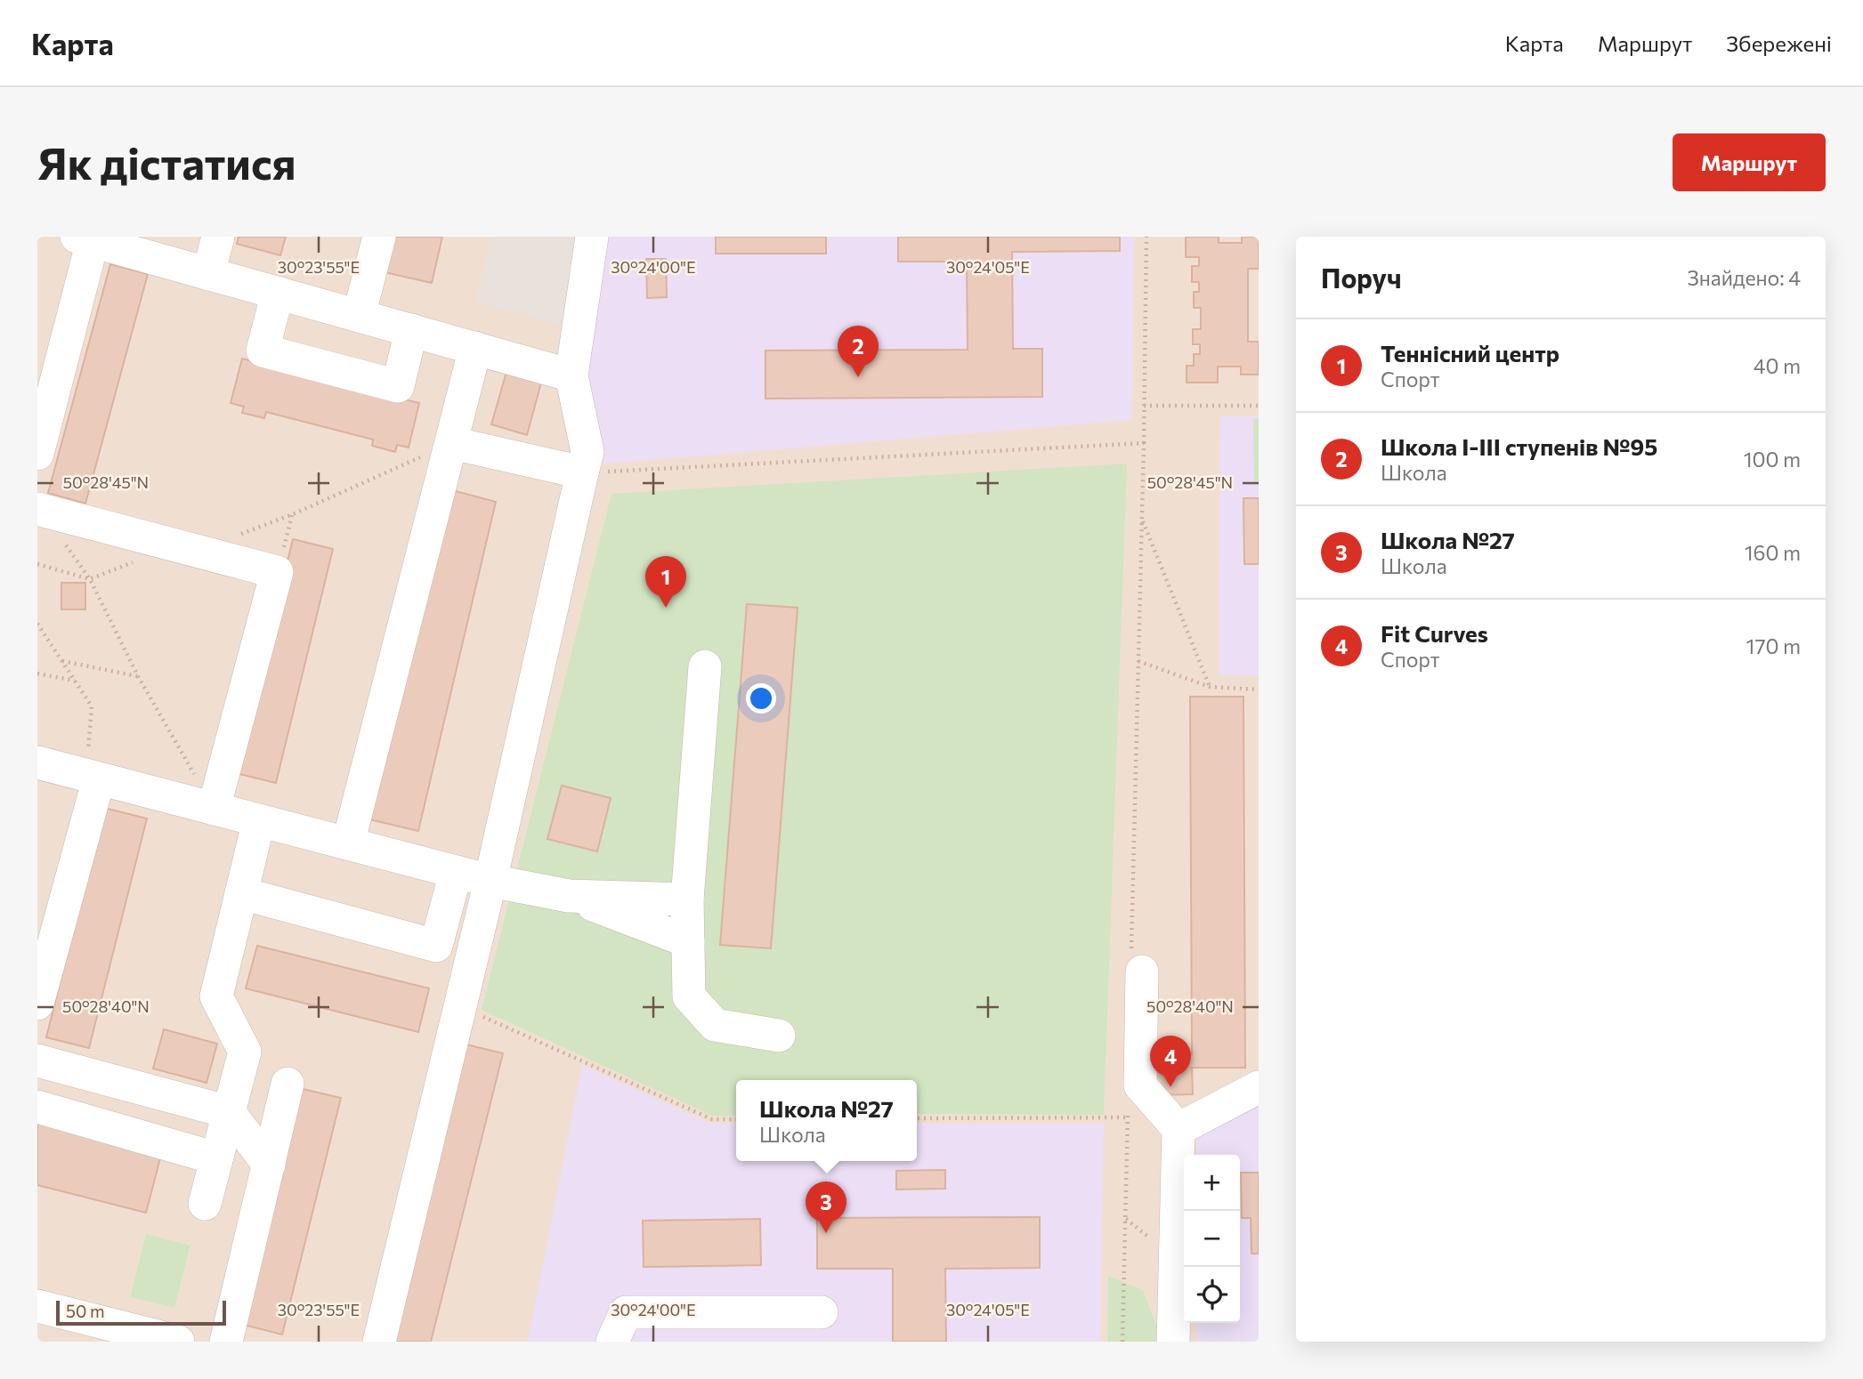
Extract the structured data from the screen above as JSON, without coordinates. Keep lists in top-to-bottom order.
{
  "scale_bar": "50 m",
  "page": {
    "header": "Карта",
    "nav": ["Карта", "Маршрут", "Збережені"],
    "buttons": "Маршрут",
    "title": "Як дістатися",
    "heading": ["Поруч", "Знайдено: 4"],
    "list": [
      {
        "mark": "1",
        "name": "Теннісний центр",
        "note": "Спорт",
        "value": "40 m"
      },
      {
        "mark": "2",
        "name": "Школа І-ІІІ ступенів №95",
        "note": "Школа",
        "value": "100 m"
      },
      {
        "mark": "3",
        "name": "Школа №27",
        "note": "Школа",
        "value": "160 m"
      },
      {
        "mark": "4",
        "name": "Fit Curves",
        "note": "Спорт",
        "value": "170 m"
      }
    ],
    "pins": [
      "2",
      "1",
      "4",
      "3"
    ],
    "popup": ["Школа №27", "Школа"],
    "map_buttons": ["+", "−"],
    "scale": "50 m"
  },
  "coordinates": [
    "30°23'55\"E",
    "30°24'00\"E",
    "30°24'05\"E",
    "50°28'45\"N",
    "50°28'40\"N"
  ]
}
